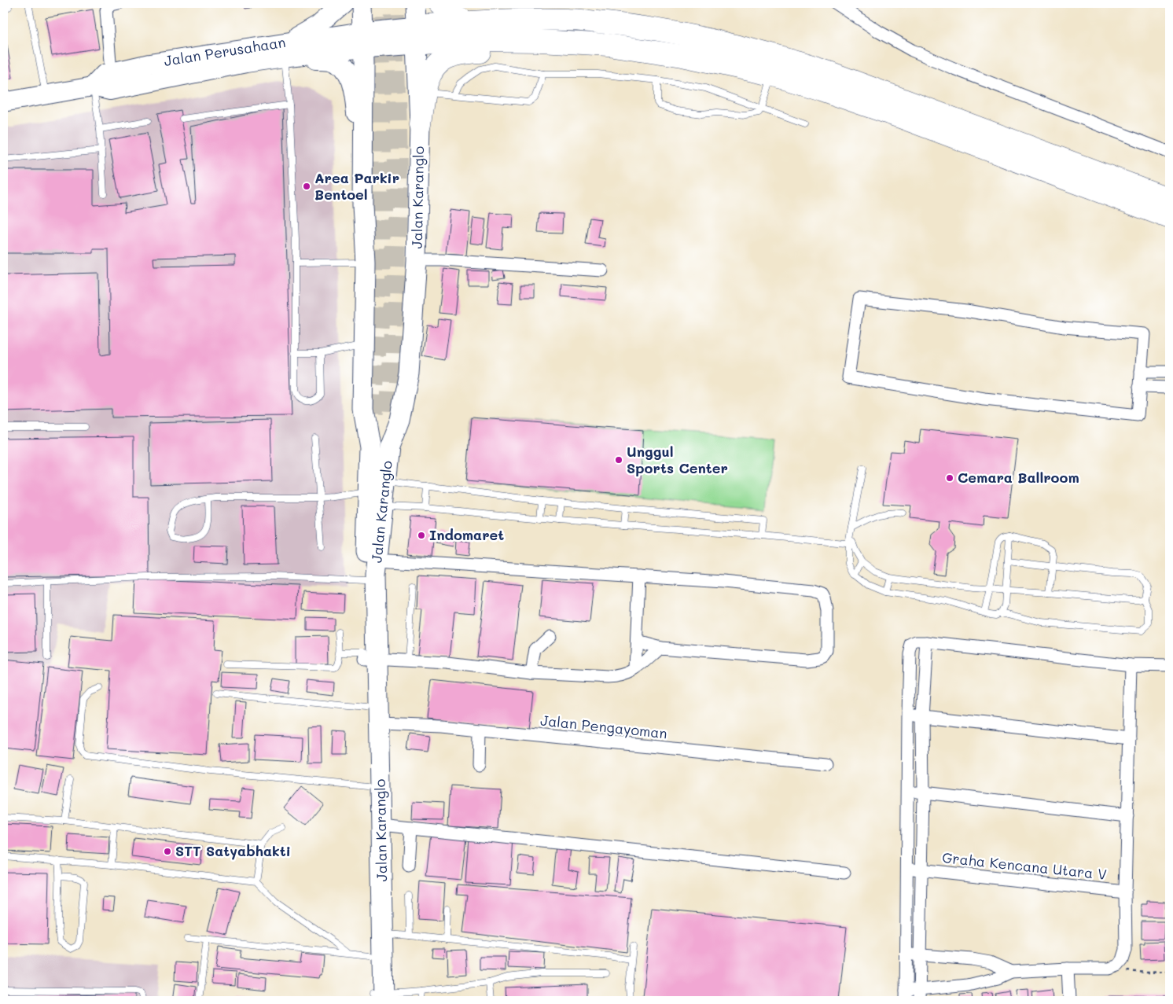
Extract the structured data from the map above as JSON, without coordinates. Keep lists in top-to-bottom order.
{
  "streets": {
    "highway": ["Jalan Karanglo"],
    "main road": ["Jalan Perusahaan"],
    "street": ["Jalan Pengayoman", "Graha Kencana Utara V"]
  },
  "crossings": [
    ["Jalan Perusahaan", "Jalan Karanglo"],
    ["Jalan Karanglo", "Jalan Pengayoman"]
  ],
  "places": [
    "Area Parkir Bentoel",
    "Unggul Sports Center",
    "Cemara Ballroom",
    "Indomaret",
    "STT Satyabhakti"
  ]
}
